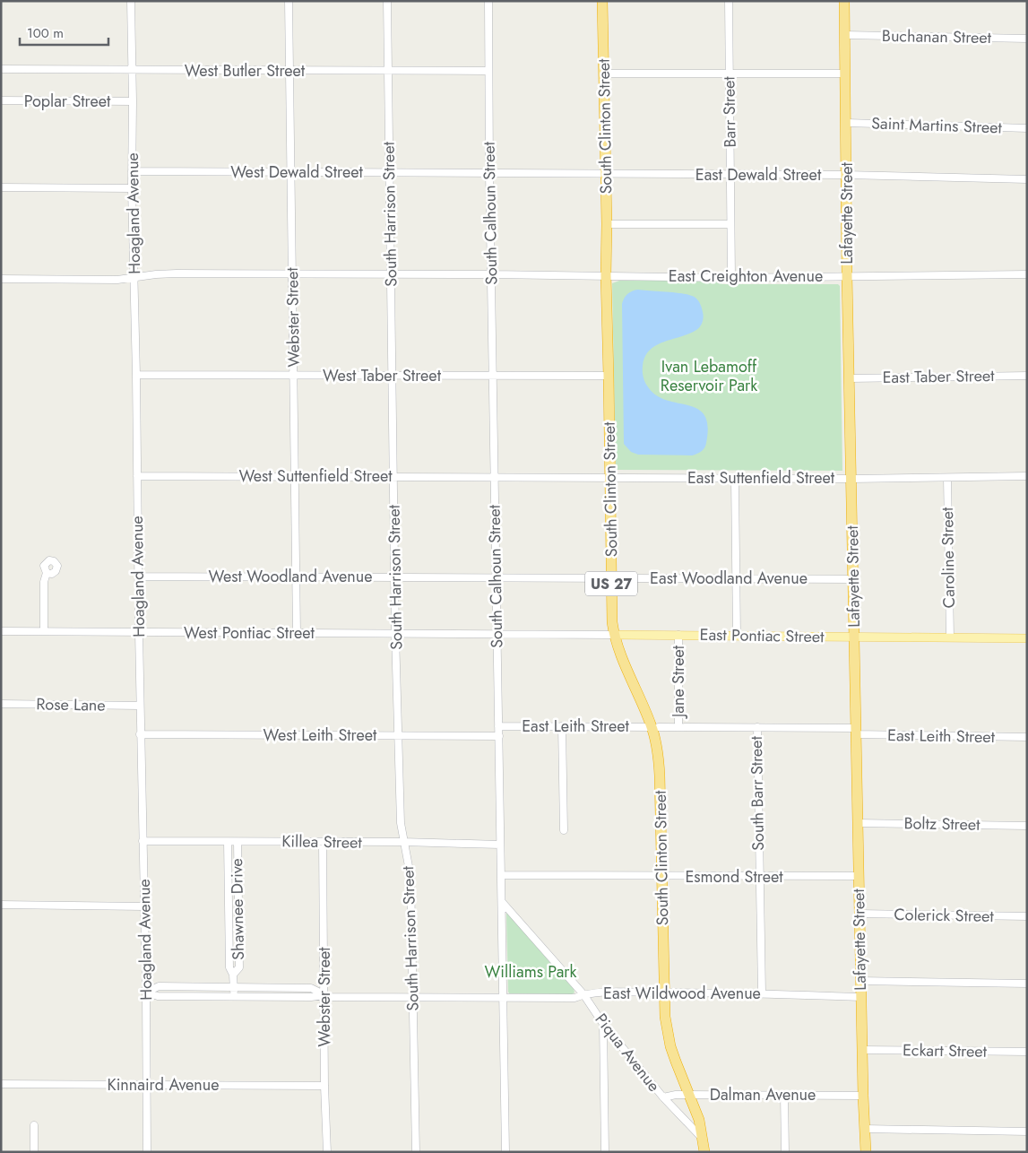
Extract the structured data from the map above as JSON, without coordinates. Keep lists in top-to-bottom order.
{
  "streets": {
    "highway": ["South Clinton Street", "Lafayette Street", "US 27"],
    "main road": ["East Pontiac Street"],
    "street": [
      "Buchanan Street",
      "West Butler Street",
      "Poplar Street",
      "Barr Street",
      "Saint Martins Street",
      "West Dewald Street",
      "East Dewald Street",
      "Hoagland Avenue",
      "South Calhoun Street",
      "South Harrison Street",
      "East Creighton Avenue",
      "Webster Street",
      "West Taber Street",
      "East Taber Street",
      "West Suttenfield Street",
      "East Suttenfield Street",
      "Caroline Street",
      "West Woodland Avenue",
      "East Woodland Avenue",
      "West Pontiac Street",
      "Jane Street",
      "Rose Lane",
      "East Leith Street",
      "West Leith Street",
      "South Barr Street",
      "Boltz Street",
      "Killea Street",
      "Esmond Street",
      "Shawnee Drive",
      "Colerick Street",
      "East Wildwood Avenue",
      "Eckart Street",
      "Piqua Avenue",
      "Kinnaird Avenue",
      "Dalman Avenue"
    ]
  },
  "crossings": [
    ["Buchanan Street", "Lafayette Street"],
    ["West Butler Street", "Hoagland Avenue"],
    ["West Butler Street", "South Calhoun Street"],
    ["West Butler Street", "South Harrison Street"],
    ["West Butler Street", "Webster Street"],
    ["Poplar Street", "Hoagland Avenue"],
    ["Barr Street", "East Dewald Street"],
    ["Barr Street", "East Creighton Avenue"],
    ["Saint Martins Street", "Lafayette Street"],
    ["South Clinton Street", "East Dewald Street"],
    ["South Clinton Street", "East Creighton Avenue"],
    ["South Clinton Street", "East Suttenfield Street"],
    ["South Clinton Street", "East Woodland Avenue"],
    ["South Clinton Street", "East Pontiac Street"],
    ["South Clinton Street", "East Leith Street"],
    ["South Clinton Street", "Esmond Street"],
    ["South Clinton Street", "East Wildwood Avenue"],
    ["South Clinton Street", "Piqua Avenue"],
    ["South Clinton Street", "Dalman Avenue"],
    ["West Dewald Street", "East Dewald Street"],
    ["West Dewald Street", "Hoagland Avenue"],
    ["West Dewald Street", "South Calhoun Street"],
    ["West Dewald Street", "South Harrison Street"],
    ["West Dewald Street", "Webster Street"],
    ["East Dewald Street", "South Calhoun Street"],
    ["East Dewald Street", "Lafayette Street"],
    ["Hoagland Avenue", "East Creighton Avenue"],
    ["Hoagland Avenue", "West Taber Street"],
    ["Hoagland Avenue", "West Suttenfield Street"],
    ["Hoagland Avenue", "West Woodland Avenue"],
    ["Hoagland Avenue", "West Pontiac Street"],
    ["Hoagland Avenue", "Rose Lane"],
    ["Hoagland Avenue", "West Leith Street"],
    ["Hoagland Avenue", "Killea Street"],
    ["Hoagland Avenue", "Kinnaird Avenue"],
    ["South Calhoun Street", "East Creighton Avenue"],
    ["South Calhoun Street", "West Taber Street"],
    ["South Calhoun Street", "West Suttenfield Street"],
    ["South Calhoun Street", "East Suttenfield Street"],
    ["South Calhoun Street", "West Woodland Avenue"],
    ["South Calhoun Street", "East Woodland Avenue"],
    ["South Calhoun Street", "West Pontiac Street"],
    ["South Calhoun Street", "East Pontiac Street"],
    ["South Calhoun Street", "East Leith Street"],
    ["South Calhoun Street", "West Leith Street"],
    ["South Calhoun Street", "Killea Street"],
    ["South Calhoun Street", "Esmond Street"],
    ["South Calhoun Street", "East Wildwood Avenue"],
    ["South Calhoun Street", "Piqua Avenue"],
    ["Lafayette Street", "East Creighton Avenue"],
    ["Lafayette Street", "East Taber Street"],
    ["Lafayette Street", "East Suttenfield Street"],
    ["Lafayette Street", "East Woodland Avenue"],
    ["Lafayette Street", "East Pontiac Street"],
    ["Lafayette Street", "East Leith Street"],
    ["Lafayette Street", "Boltz Street"],
    ["Lafayette Street", "Esmond Street"],
    ["Lafayette Street", "Colerick Street"],
    ["Lafayette Street", "East Wildwood Avenue"],
    ["Lafayette Street", "Eckart Street"],
    ["Lafayette Street", "Dalman Avenue"],
    ["South Harrison Street", "East Creighton Avenue"],
    ["South Harrison Street", "West Taber Street"],
    ["South Harrison Street", "West Suttenfield Street"],
    ["South Harrison Street", "West Woodland Avenue"],
    ["South Harrison Street", "West Pontiac Street"],
    ["South Harrison Street", "West Leith Street"],
    ["South Harrison Street", "Killea Street"],
    ["South Harrison Street", "East Wildwood Avenue"],
    ["East Creighton Avenue", "Webster Street"],
    ["Webster Street", "West Taber Street"],
    ["Webster Street", "West Suttenfield Street"],
    ["Webster Street", "West Woodland Avenue"],
    ["Webster Street", "West Pontiac Street"],
    ["Webster Street", "Killea Street"],
    ["Webster Street", "East Wildwood Avenue"],
    ["Webster Street", "Kinnaird Avenue"],
    ["West Suttenfield Street", "East Suttenfield Street"],
    ["East Suttenfield Street", "Caroline Street"],
    ["Caroline Street", "East Pontiac Street"],
    ["West Woodland Avenue", "East Woodland Avenue"],
    ["West Pontiac Street", "East Pontiac Street"],
    ["East Pontiac Street", "Jane Street"],
    ["Jane Street", "East Leith Street"],
    ["East Leith Street", "South Barr Street"],
    ["South Barr Street", "Esmond Street"],
    ["South Barr Street", "East Wildwood Avenue"],
    ["Killea Street", "Shawnee Drive"],
    ["East Wildwood Avenue", "Piqua Avenue"],
    ["Piqua Avenue", "Dalman Avenue"]
  ],
  "parks": ["Ivan Lebamoff Reservoir Park", "Williams Park"],
  "scale_bar": "100 m"
}
